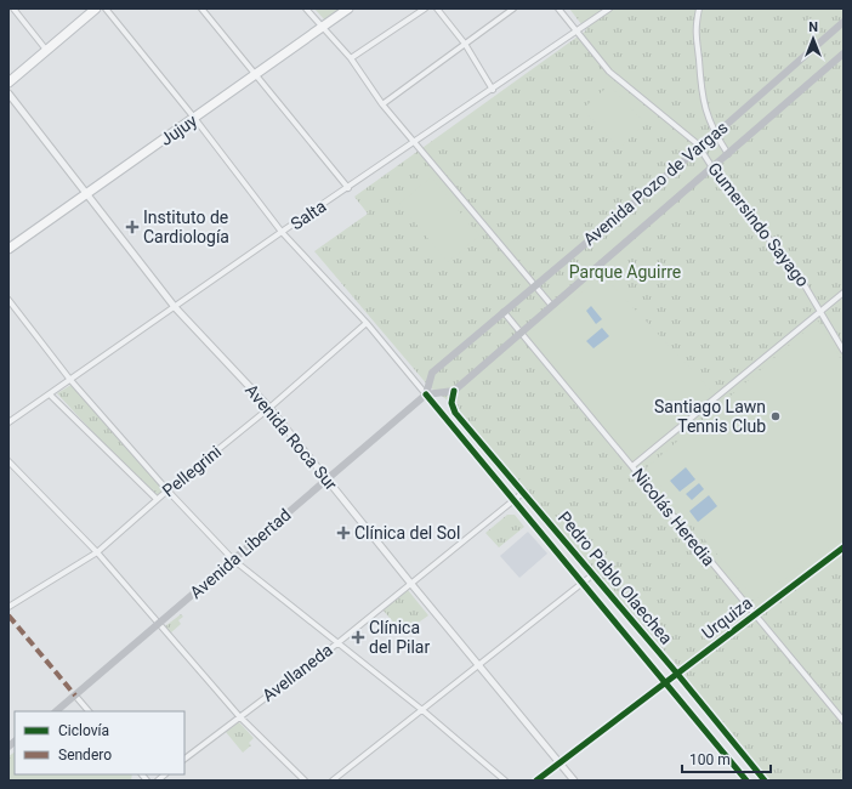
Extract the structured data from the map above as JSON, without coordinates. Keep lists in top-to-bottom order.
{
  "streets": {
    "main road": ["Jujuy", "Avenida Pozo de Vargas", "Avenida Libertad"],
    "street": [
      "Salta",
      "Gumersindo Sayago",
      "Avenida Roca Sur",
      "Pellegrini",
      "Nicolás Heredia",
      "Pedro Pablo Olaechea",
      "Urquiza",
      "Avellaneda"
    ]
  },
  "crossings": [
    ["Jujuy", "Avenida Roca Sur"],
    ["Avenida Pozo de Vargas", "Gumersindo Sayago"],
    ["Avenida Pozo de Vargas", "Nicolás Heredia"],
    ["Avenida Pozo de Vargas", "Avenida Libertad"],
    ["Avenida Pozo de Vargas", "Pedro Pablo Olaechea"],
    ["Salta", "Gumersindo Sayago"],
    ["Salta", "Avenida Roca Sur"],
    ["Avenida Roca Sur", "Pellegrini"],
    ["Avenida Roca Sur", "Avenida Libertad"],
    ["Avenida Roca Sur", "Urquiza"],
    ["Avenida Roca Sur", "Avellaneda"],
    ["Nicolás Heredia", "Urquiza"],
    ["Avenida Libertad", "Pedro Pablo Olaechea"],
    ["Pedro Pablo Olaechea", "Urquiza"],
    ["Pedro Pablo Olaechea", "Avellaneda"]
  ],
  "parks": ["Parque Aguirre"],
  "places": {
    "health": ["Instituto de Cardiología", "Clínica del Sol", "Clínica del Pilar"],
    "other": ["Santiago Lawn Tennis Club"]
  },
  "legend": ["Ciclovía", "Sendero"],
  "scale_bar": "100 m",
  "north": "top"
}
